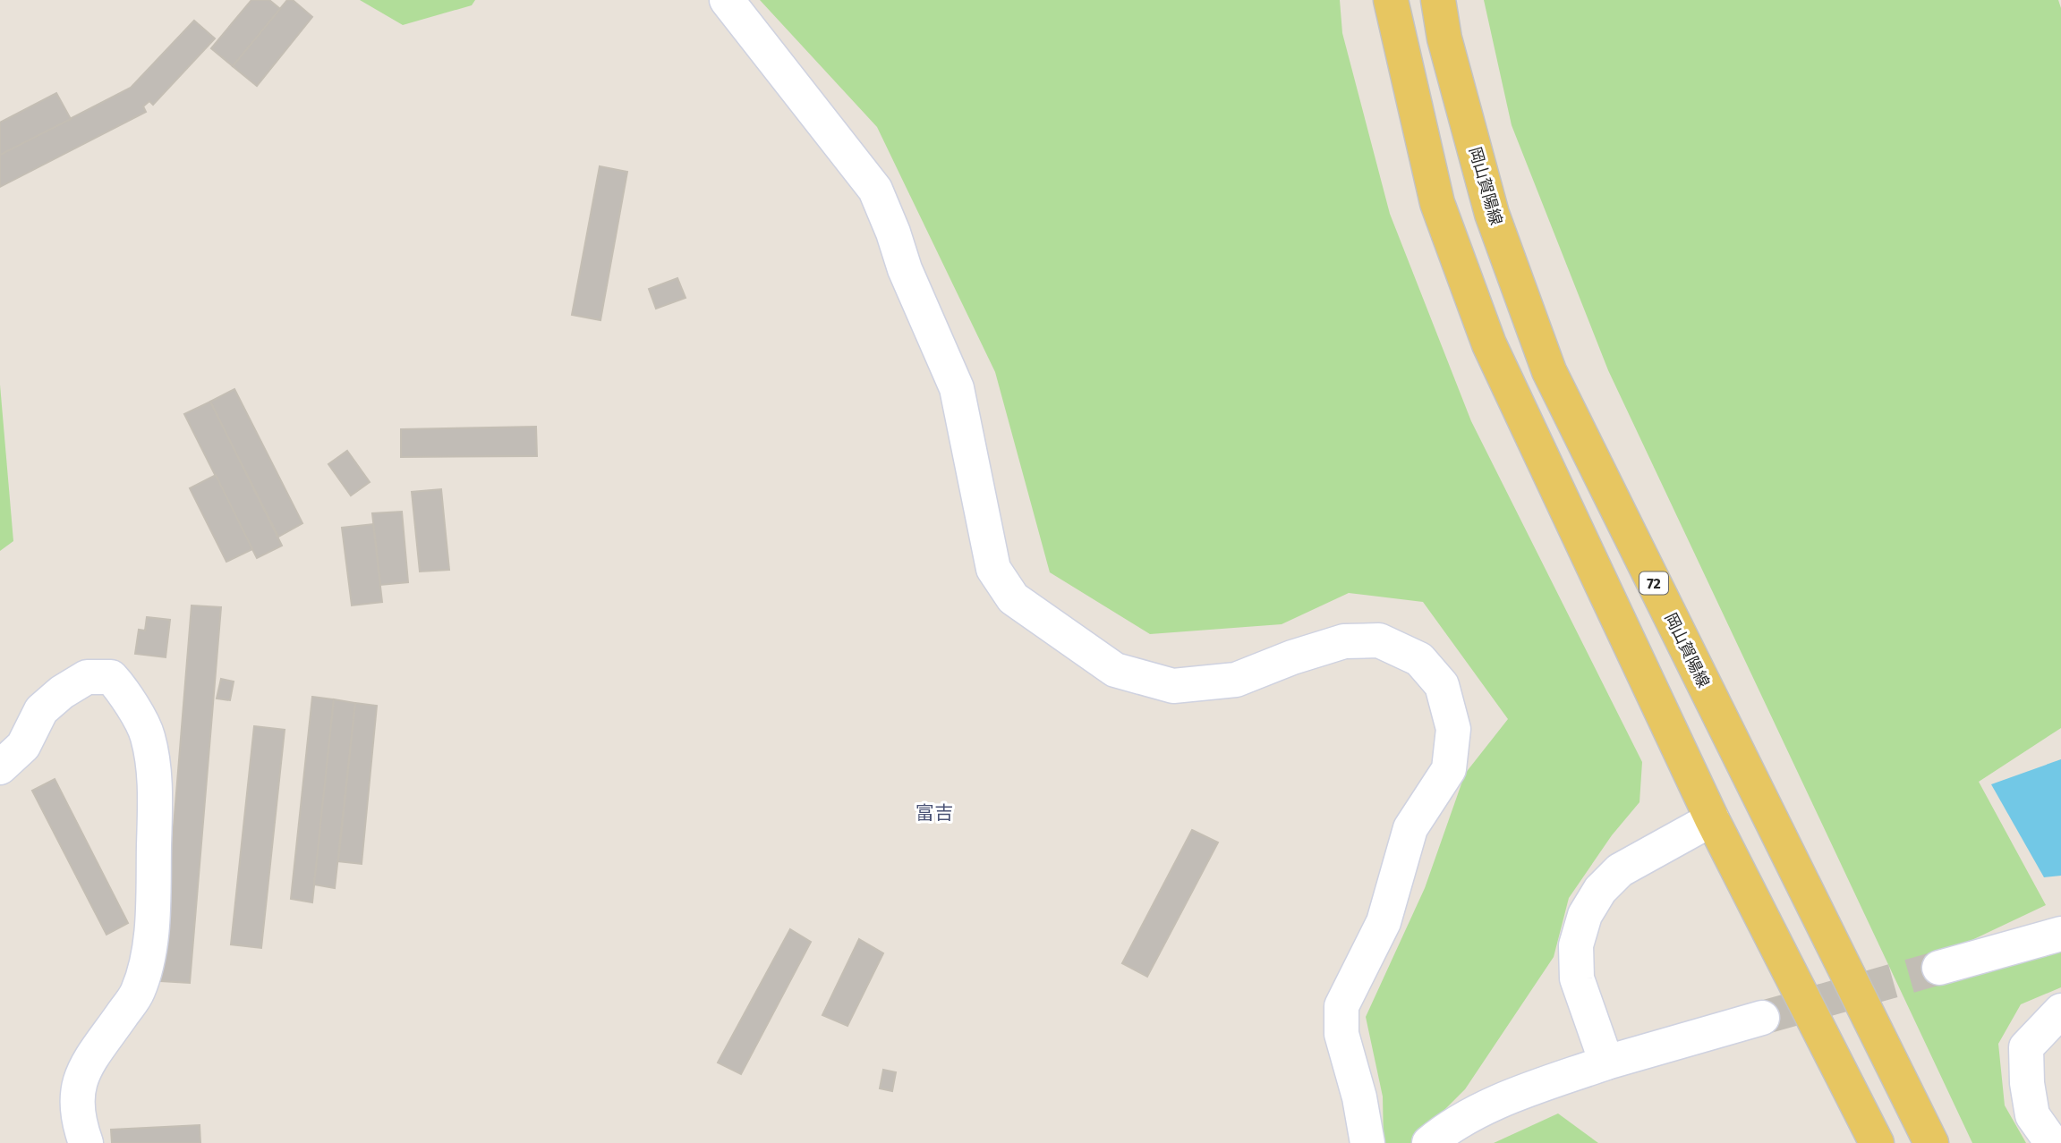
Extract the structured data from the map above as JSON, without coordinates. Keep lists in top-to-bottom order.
{
  "streets": {
    "main road": ["岡山賀陽線", "72"]
  },
  "districts": ["富吉"]
}
